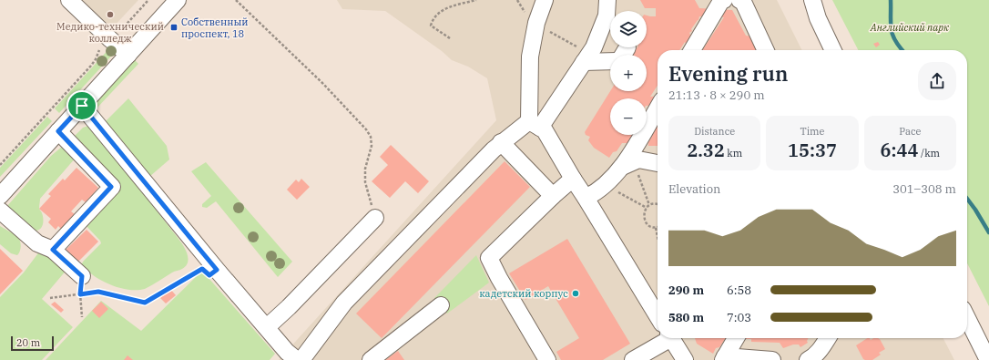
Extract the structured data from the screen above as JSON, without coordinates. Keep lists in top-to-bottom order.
{
  "parks": ["Английский парк"],
  "places": {
    "other": ["Медико-технический колледж", "кадетский корпус"],
    "transit": ["Собственный проспект, 18"]
  },
  "scale_bar": "20 m",
  "page": {
    "map_buttons": ["+", "−"],
    "heading": ["Evening run", "21:13 · 8 × 290 m"],
    "stats": [
      ["Distance", "2.32 km"],
      ["Time", "15:37"],
      ["Pace", "6:44 /km"]
    ],
    "chart": ["Elevation", "301–308 m"],
    "list": [
      {
        "name": "290 m",
        "note": "6:58"
      },
      {
        "name": "580 m",
        "note": "7:03"
      }
    ],
    "scale": "20 m"
  }
}
